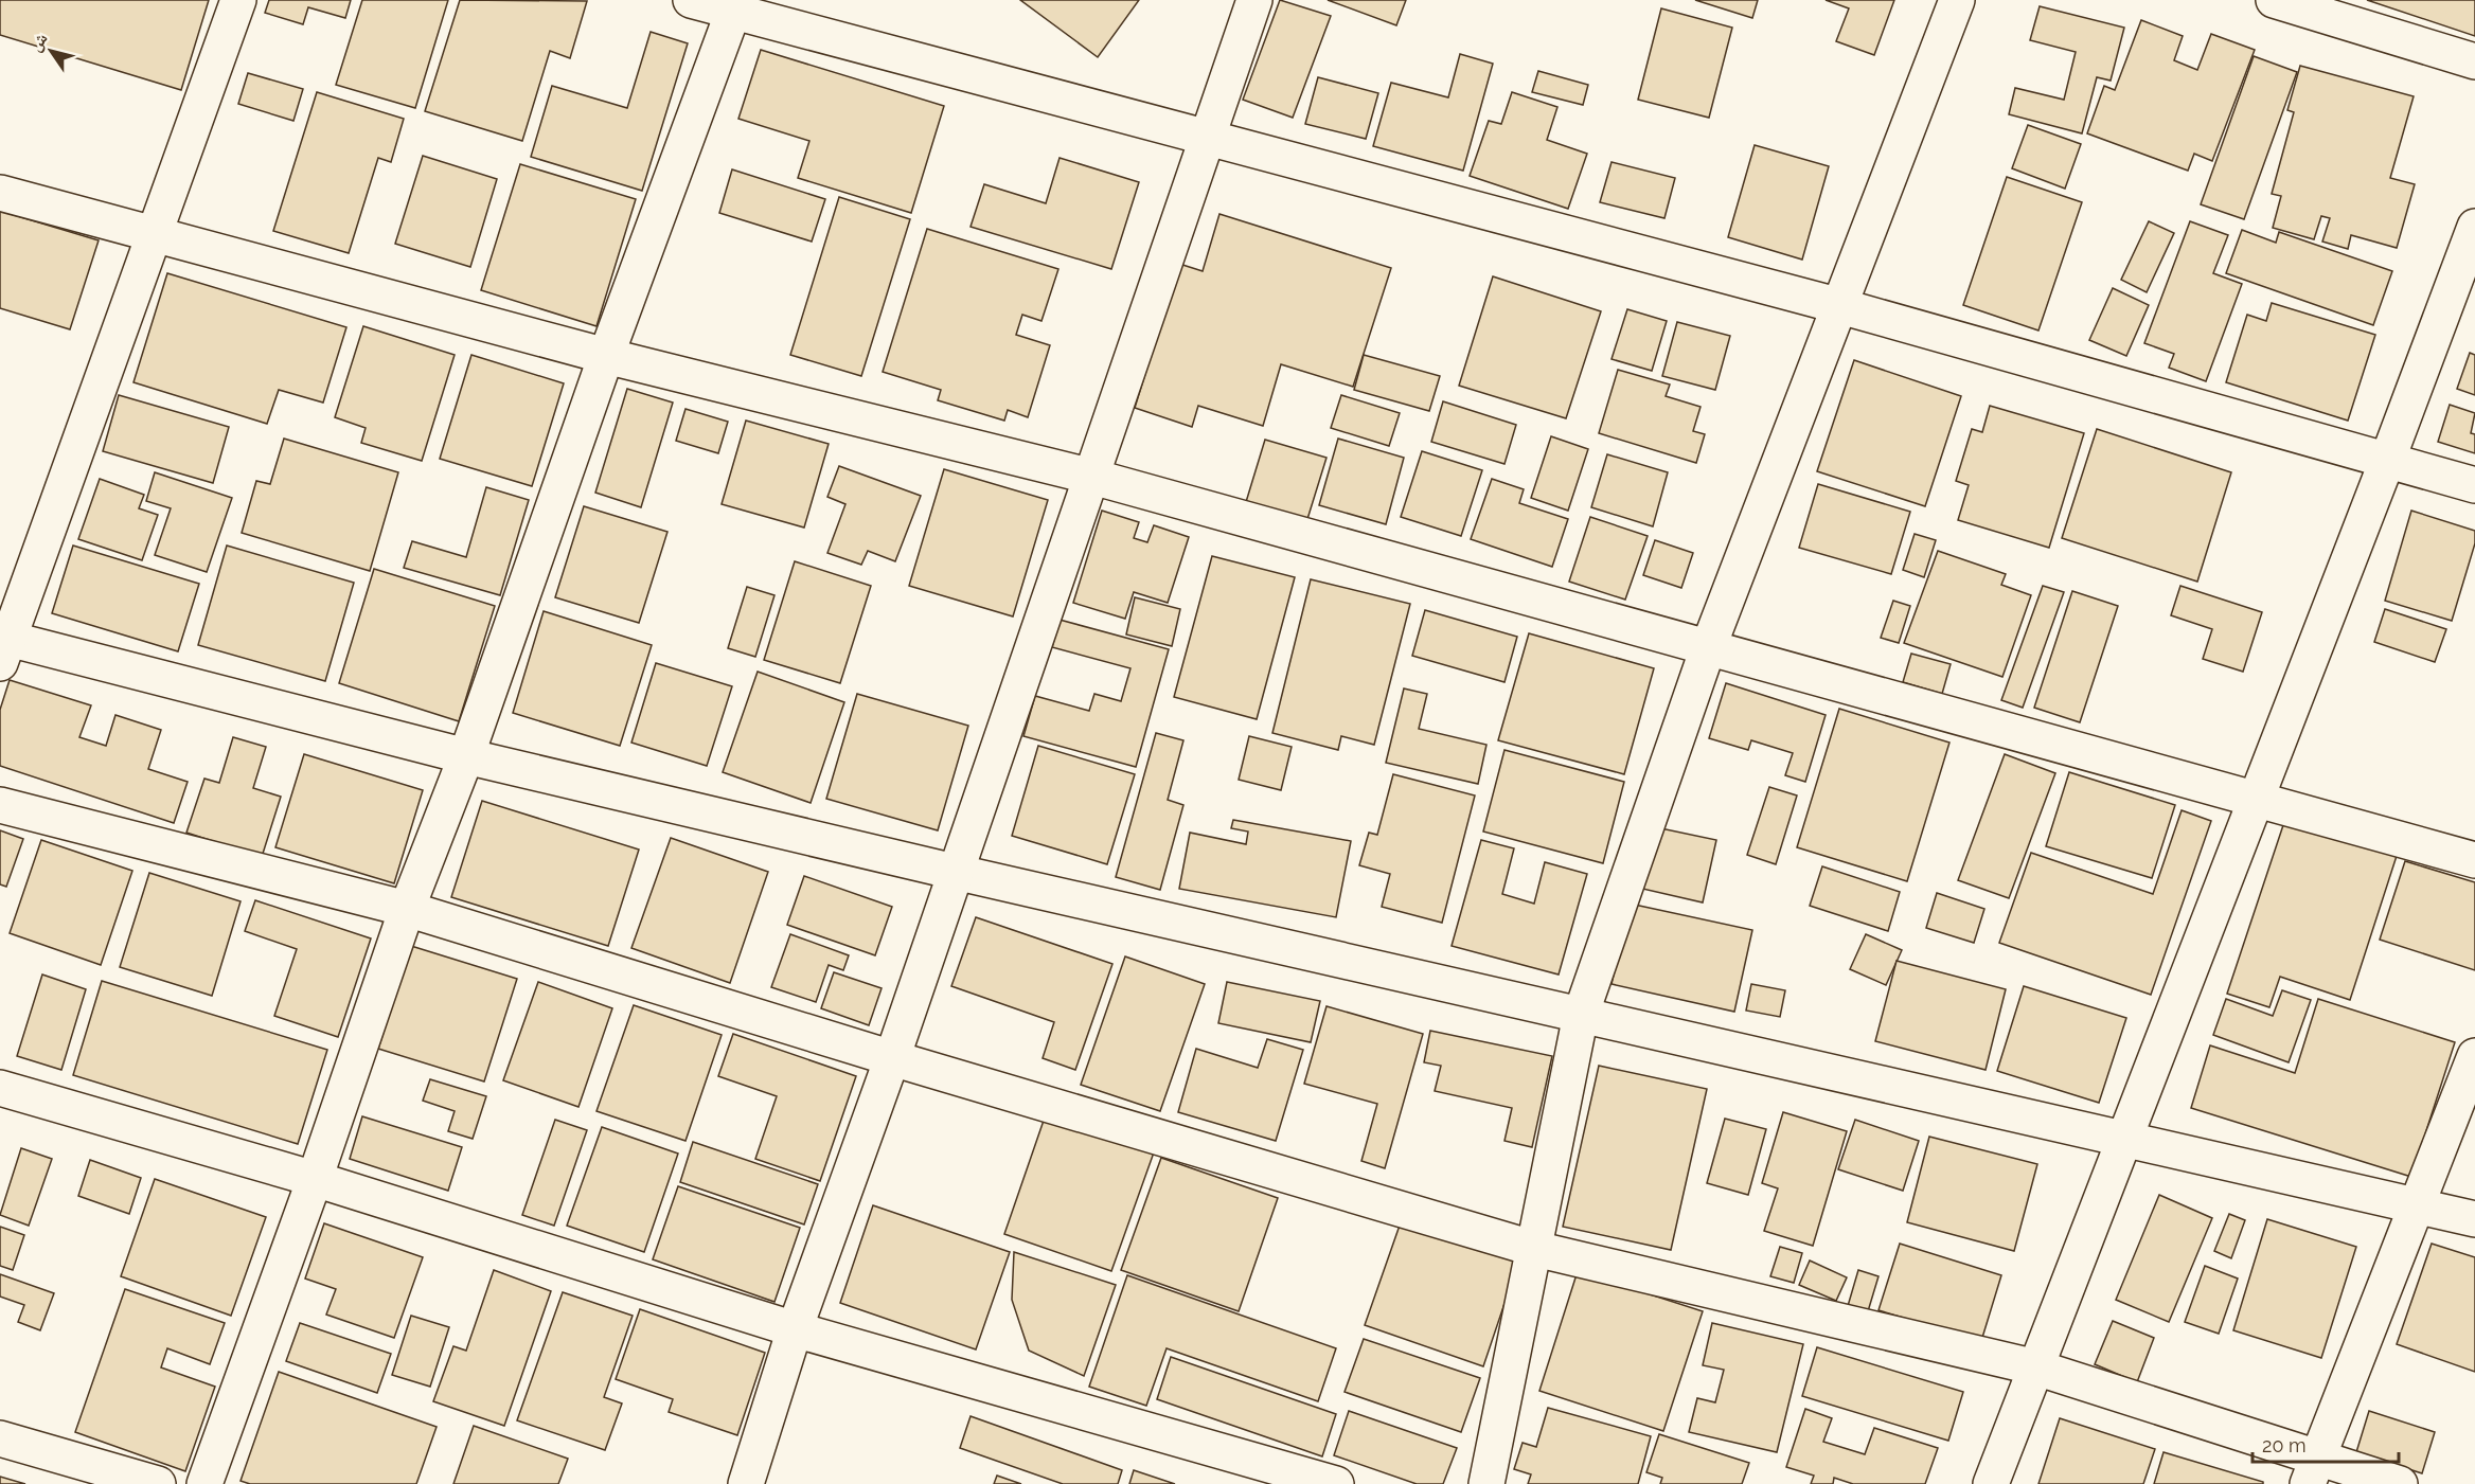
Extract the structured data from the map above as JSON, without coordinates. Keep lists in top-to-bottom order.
{
  "scale_bar": "20 m",
  "north": "top left"
}
